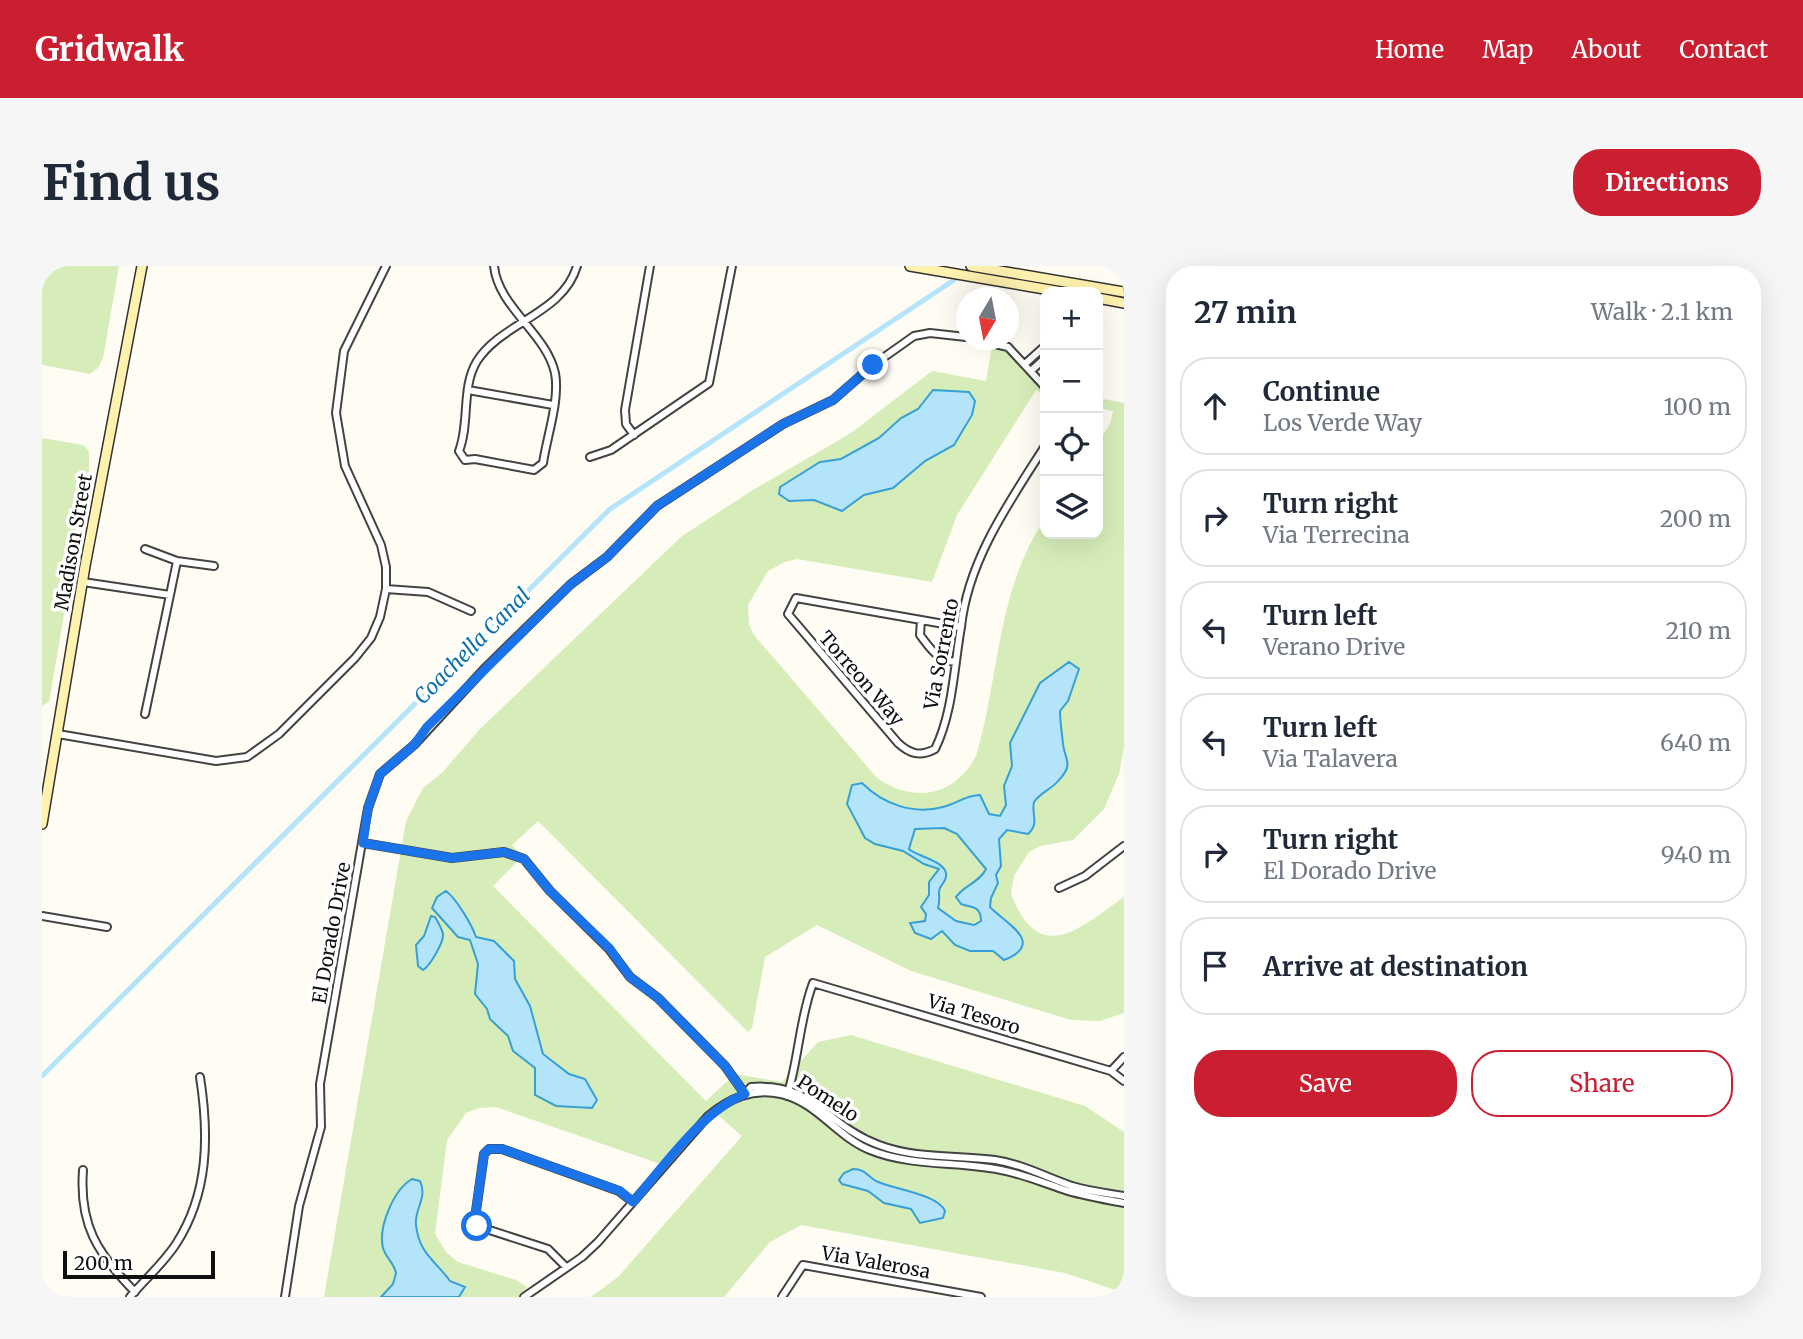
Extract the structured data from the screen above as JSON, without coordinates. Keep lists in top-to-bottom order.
{
  "streets": {
    "street": [
      "Madison Street",
      "Via Sorrento",
      "Torreon Way",
      "El Dorado Drive",
      "Via Tesoro",
      "Pomelo",
      "Via Valerosa"
    ]
  },
  "crossings": [
    ["Via Sorrento", "Torreon Way"],
    ["Via Tesoro", "Pomelo"]
  ],
  "water": ["Coachella Canal"],
  "scale_bar": "200 m",
  "north": "bottom",
  "page": {
    "header": "Gridwalk",
    "nav": [
      "Home",
      "Map",
      "About",
      "Contact"
    ],
    "buttons": [
      "Directions",
      ["Save", "Share"]
    ],
    "title": "Find us",
    "heading": ["27 min", "Walk · 2.1 km"],
    "map_buttons": ["+", "−"],
    "list": [
      ["Continue", "Los Verde Way", "100 m"],
      ["Turn right", "Via Terrecina", "200 m"],
      ["Turn left", "Verano Drive", "210 m"],
      ["Turn left", "Via Talavera", "640 m"],
      ["Turn right", "El Dorado Drive", "940 m"],
      "Arrive at destination"
    ],
    "scale": "200 m"
  }
}
